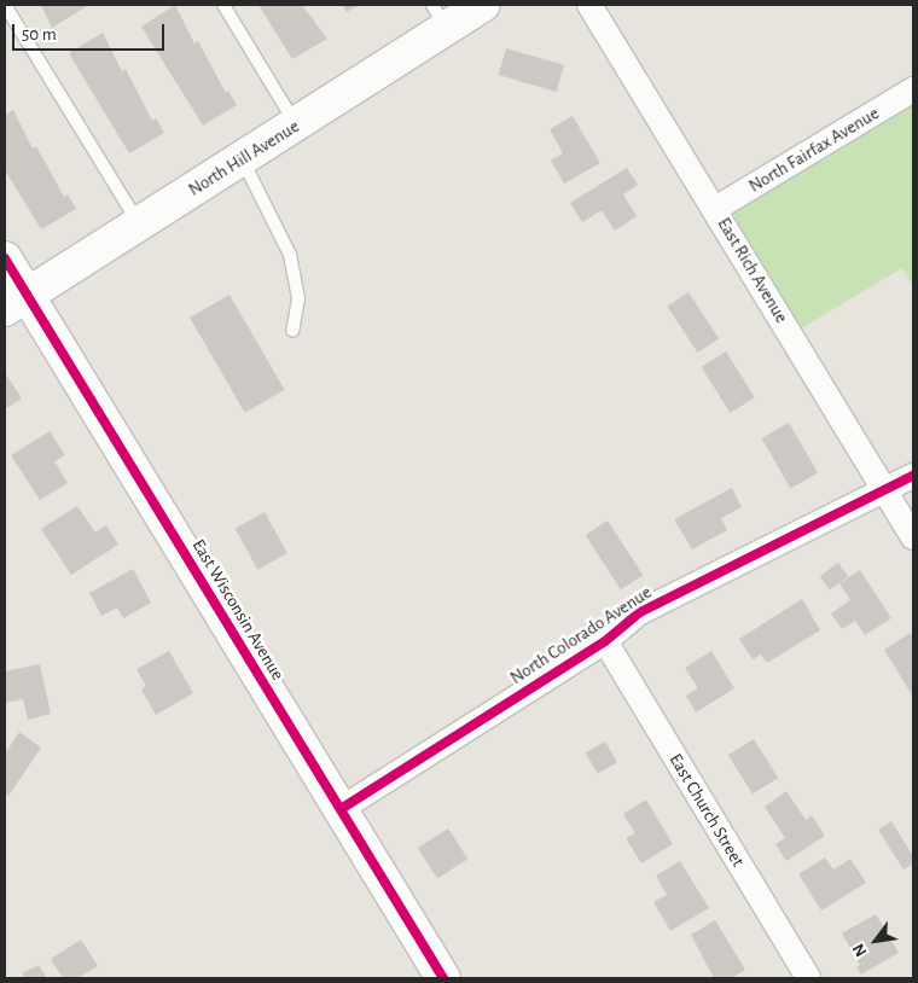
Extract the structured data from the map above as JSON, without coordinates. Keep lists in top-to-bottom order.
{
  "streets": {
    "street": [
      "North Fairfax Avenue",
      "North Hill Avenue",
      "East Rich Avenue",
      "East Wisconsin Avenue",
      "North Colorado Avenue",
      "East Church Street"
    ]
  },
  "crossings": [
    ["North Fairfax Avenue", "East Rich Avenue"],
    ["North Hill Avenue", "East Wisconsin Avenue"],
    ["East Rich Avenue", "North Colorado Avenue"],
    ["East Wisconsin Avenue", "North Colorado Avenue"],
    ["North Colorado Avenue", "East Church Street"]
  ],
  "scale_bar": "50 m",
  "north": "bottom left"
}
